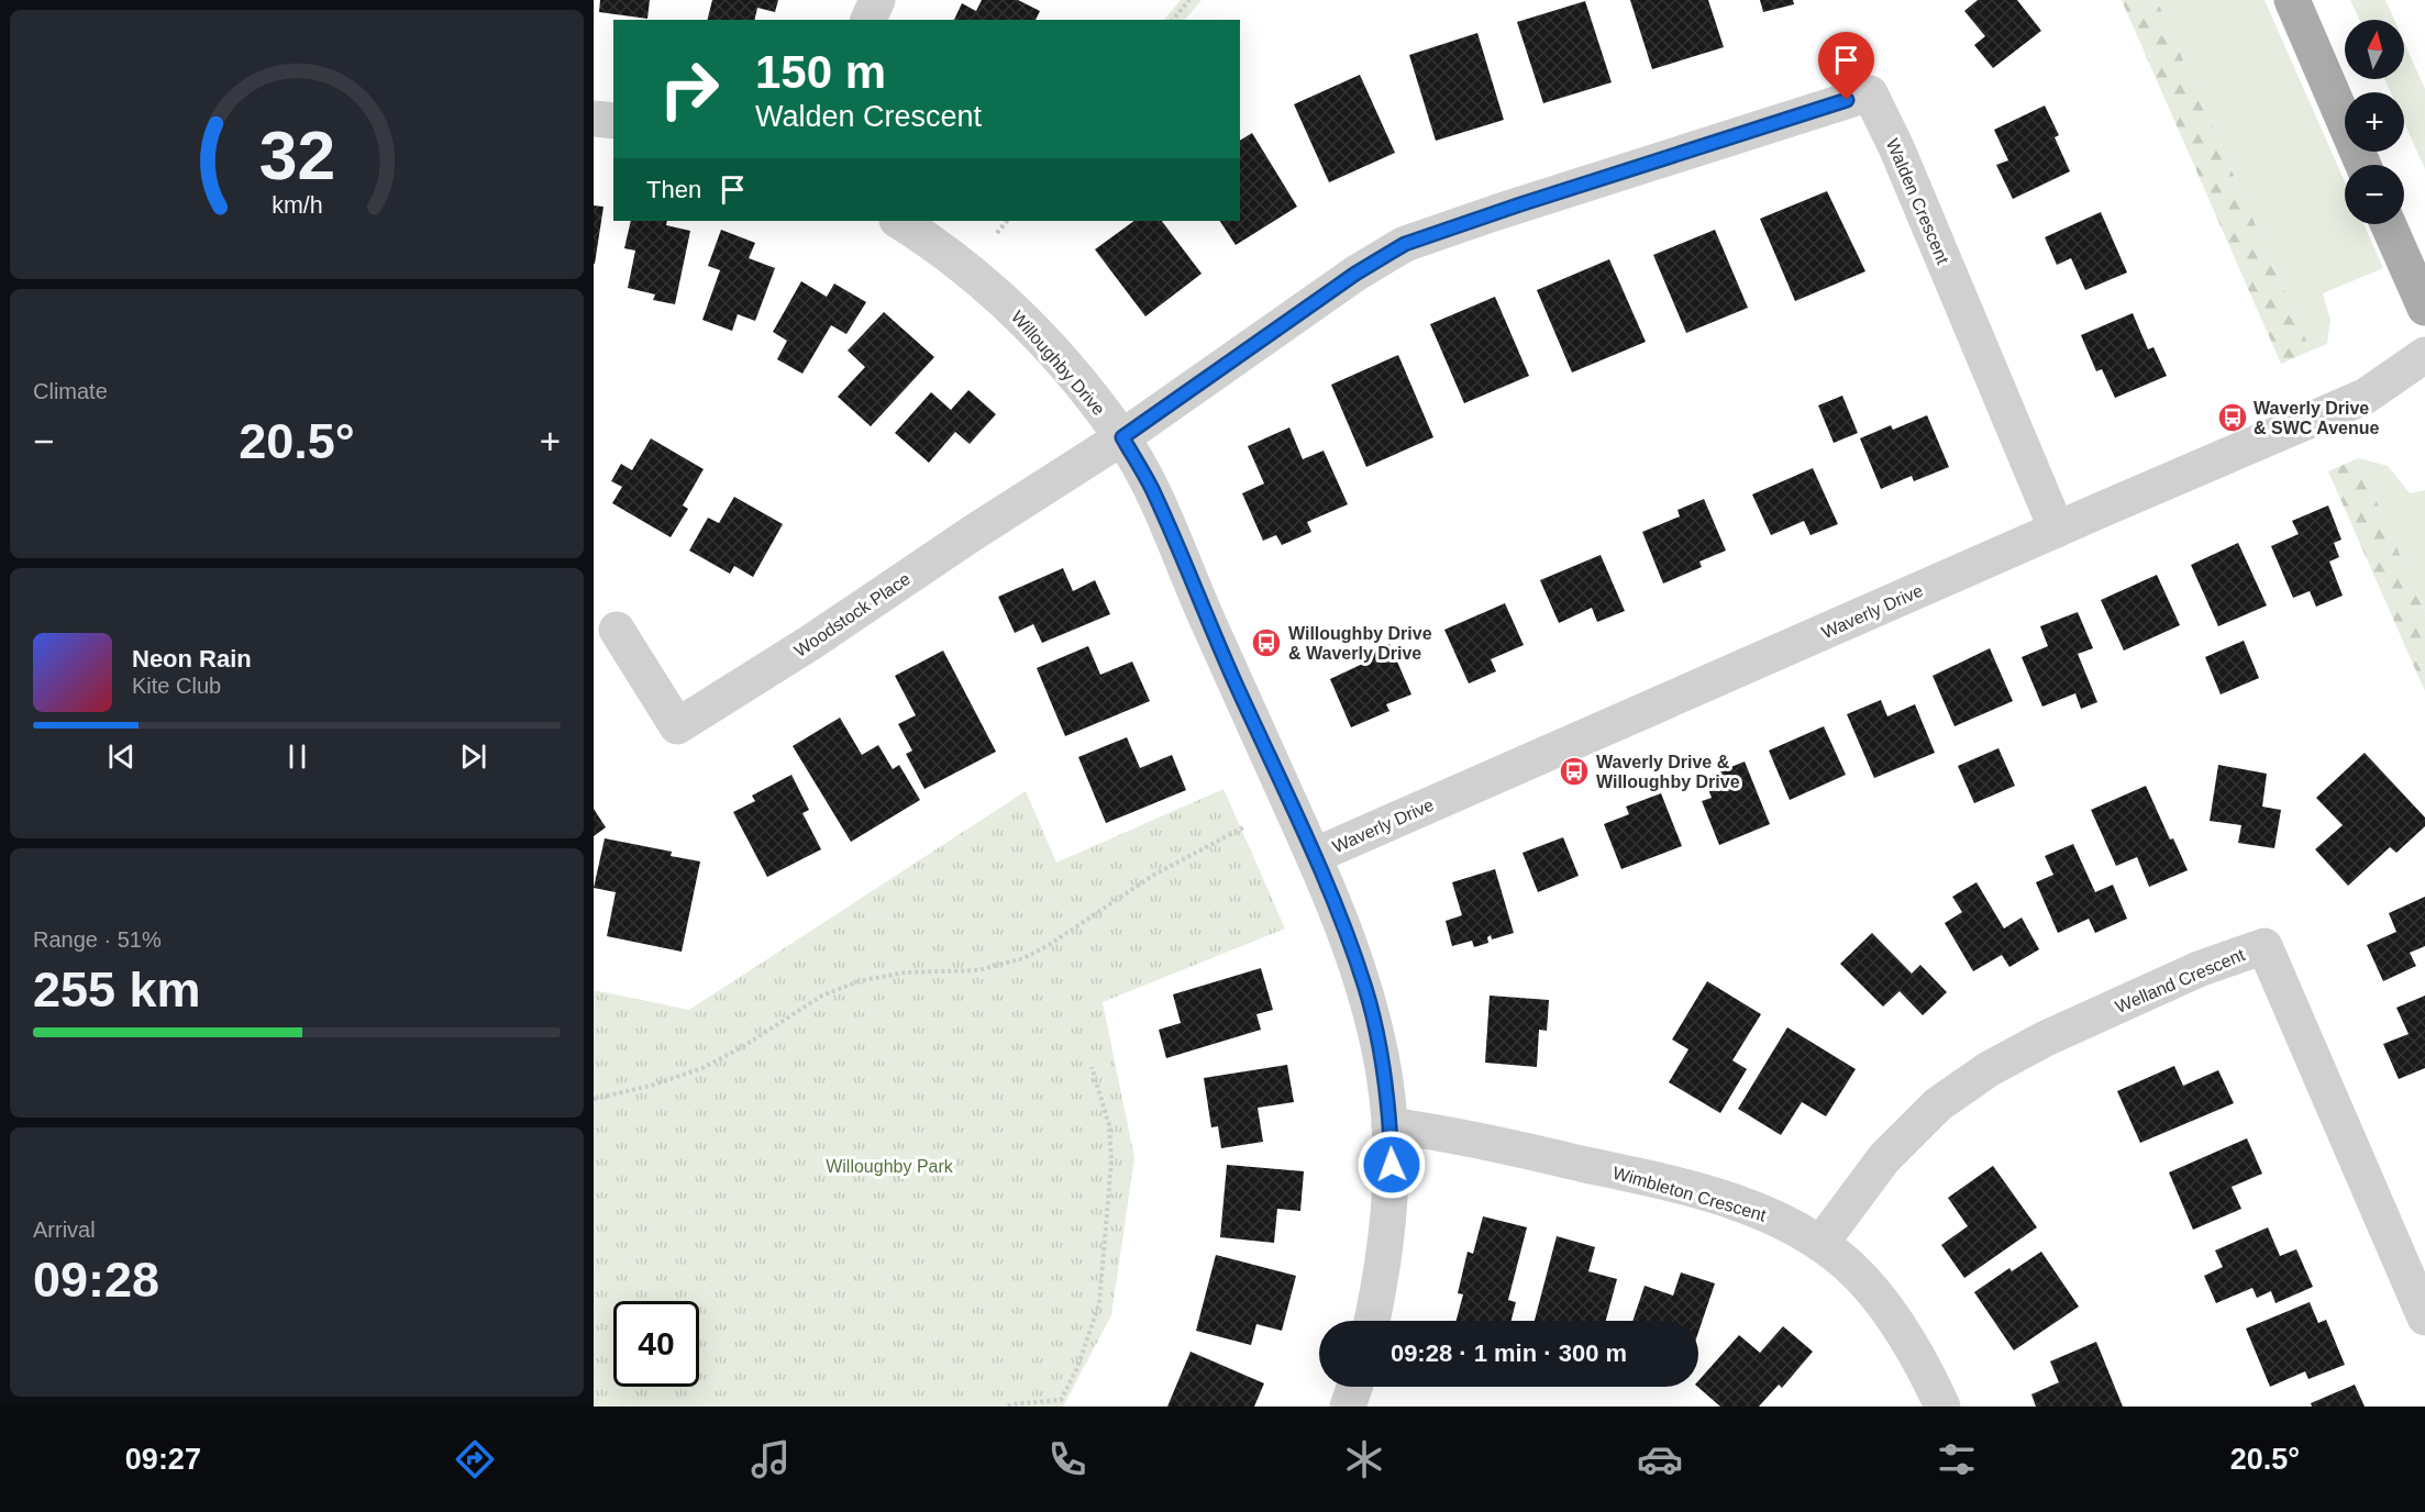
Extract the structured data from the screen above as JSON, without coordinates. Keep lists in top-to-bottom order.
{
  "streets": {
    "street": [
      "Walden Crescent",
      "Willoughby Drive",
      "Waverly Drive",
      "Woodstock Place",
      "Welland Crescent",
      "Wimbleton Crescent"
    ]
  },
  "crossings": [
    ["Walden Crescent", "Willoughby Drive"],
    ["Walden Crescent", "Waverly Drive"],
    ["Walden Crescent", "Woodstock Place"],
    ["Willoughby Drive", "Waverly Drive"],
    ["Willoughby Drive", "Woodstock Place"],
    ["Willoughby Drive", "Wimbleton Crescent"],
    ["Welland Crescent", "Wimbleton Crescent"]
  ],
  "parks": ["Willoughby Park"],
  "places": {
    "bus stop": ["Waverly Drive & SWC Avenue", "Willoughby Drive & Waverly Drive", "Waverly Drive & Willoughby Drive"]
  },
  "north": "top",
  "page": {
    "map_buttons": ["+", "−"],
    "turn": ["150 m", "Walden Crescent"],
    "then": "Then",
    "tile": [
      "Climate",
      ["Range · 51%", "255 km"],
      ["Arrival", "09:28"]
    ],
    "heat": ["−", "20.5°", "+"],
    "song": ["Neon Rain", "Kite Club"],
    "limit": "40",
    "trip": "09:28 · 1 min · 300 m",
    "tabs": ["09:27", "20.5°"],
    "gauge": ["32", "km/h"]
  }
}
